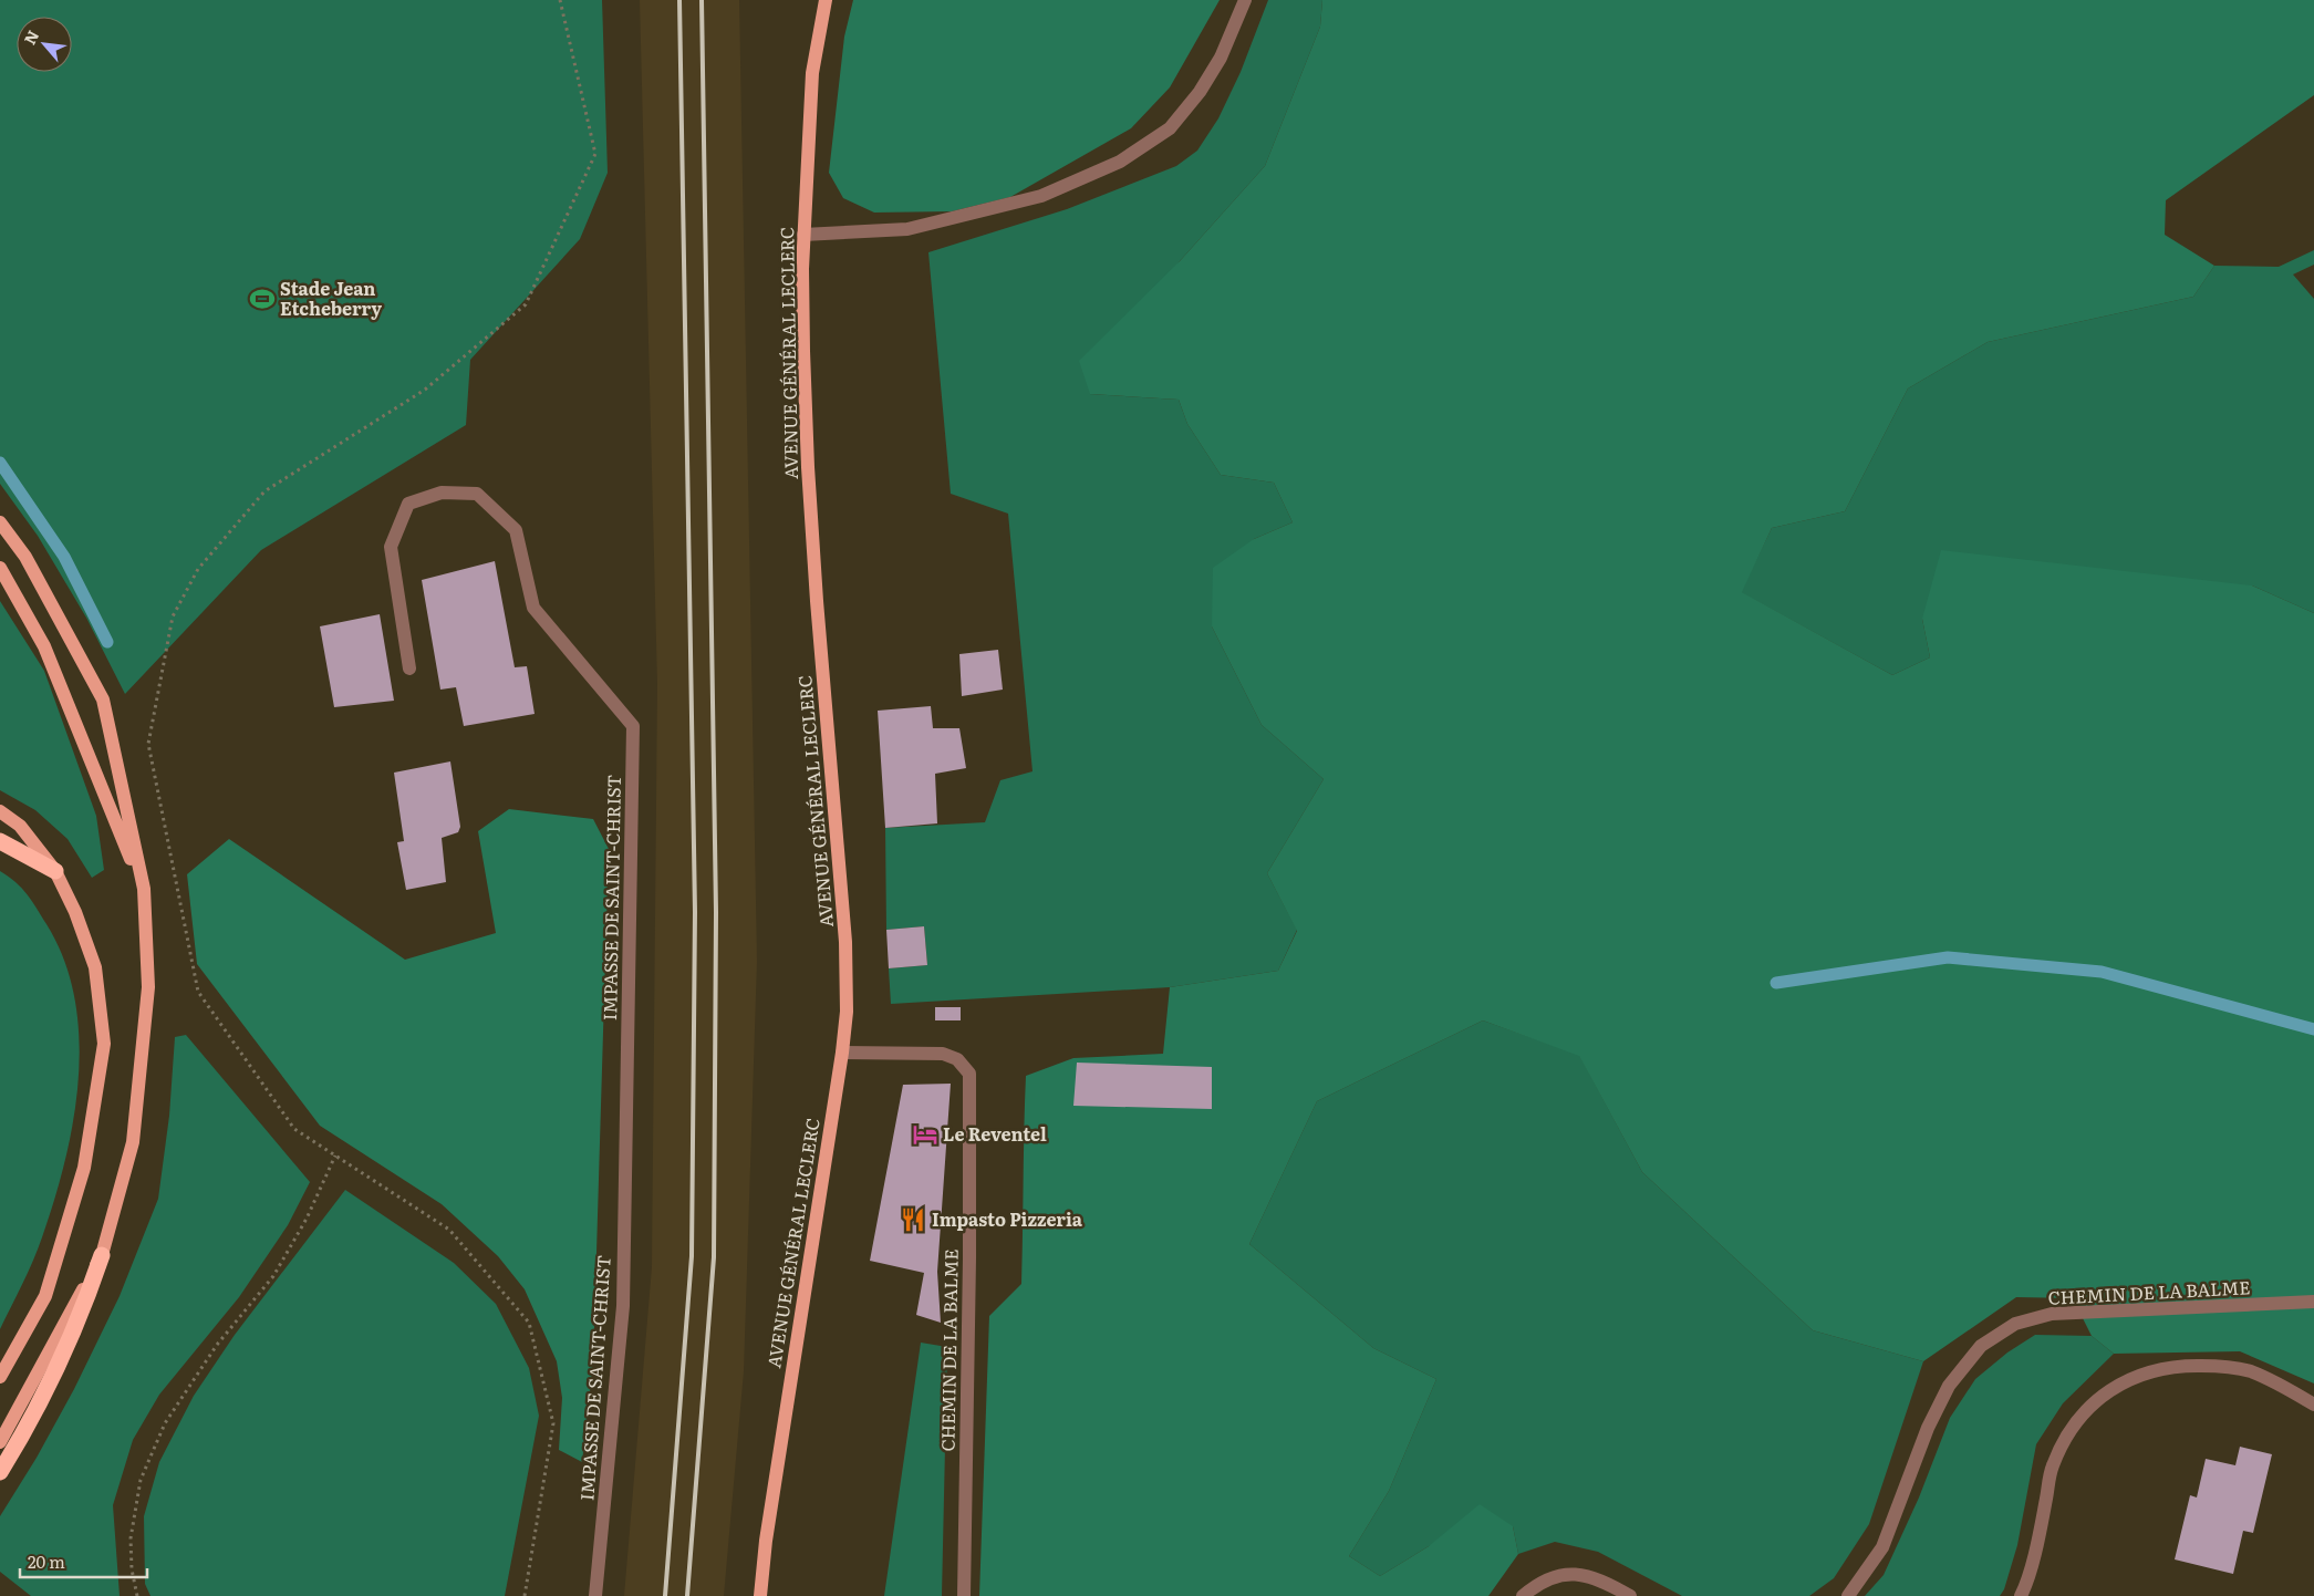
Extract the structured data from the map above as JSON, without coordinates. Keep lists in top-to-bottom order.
{
  "streets": {
    "main road": ["AVENUE GÉNÉRAL LECLERC"],
    "street": ["IMPASSE DE SAINT-CHRIST", "CHEMIN DE LA BALME"]
  },
  "crossings": [
    ["AVENUE GÉNÉRAL LECLERC", "CHEMIN DE LA BALME"]
  ],
  "places": {
    "sports": ["Stade Jean Etcheberry"],
    "hotel": ["Le Reventel"],
    "restaurant": ["Impasto Pizzeria"]
  },
  "scale_bar": "20 m",
  "north": "top left"
}
